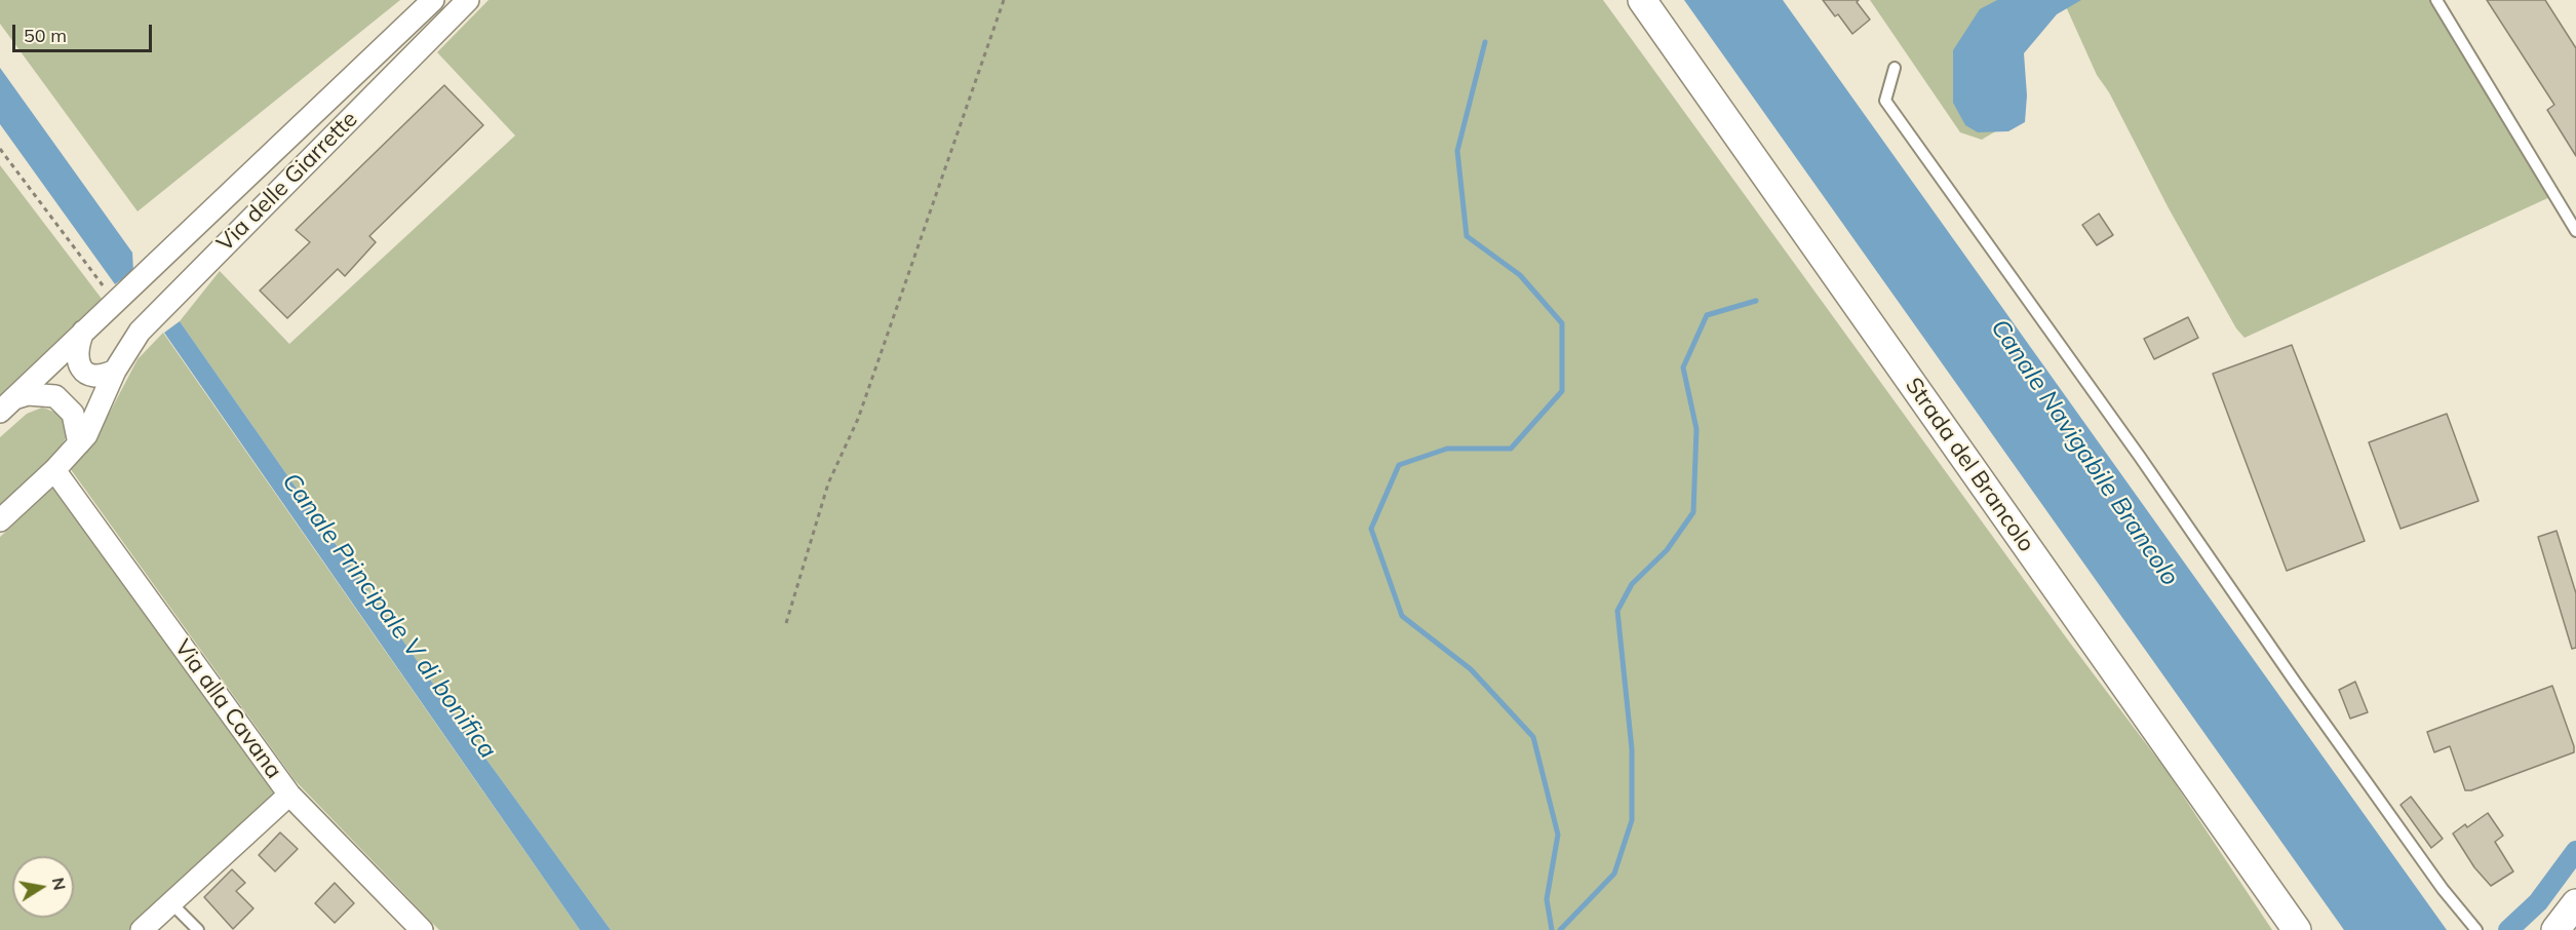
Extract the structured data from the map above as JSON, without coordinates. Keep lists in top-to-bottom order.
{
  "streets": {
    "street": ["Via delle Giarrette", "Strada del Brancolo", "Via alla Cavana"]
  },
  "crossings": [
    ["Via delle Giarrette", "Via alla Cavana"]
  ],
  "water": ["Canale Navigabile Brancolo", "Canale Principale V di bonifica"],
  "scale_bar": "50 m",
  "north": "right"
}
